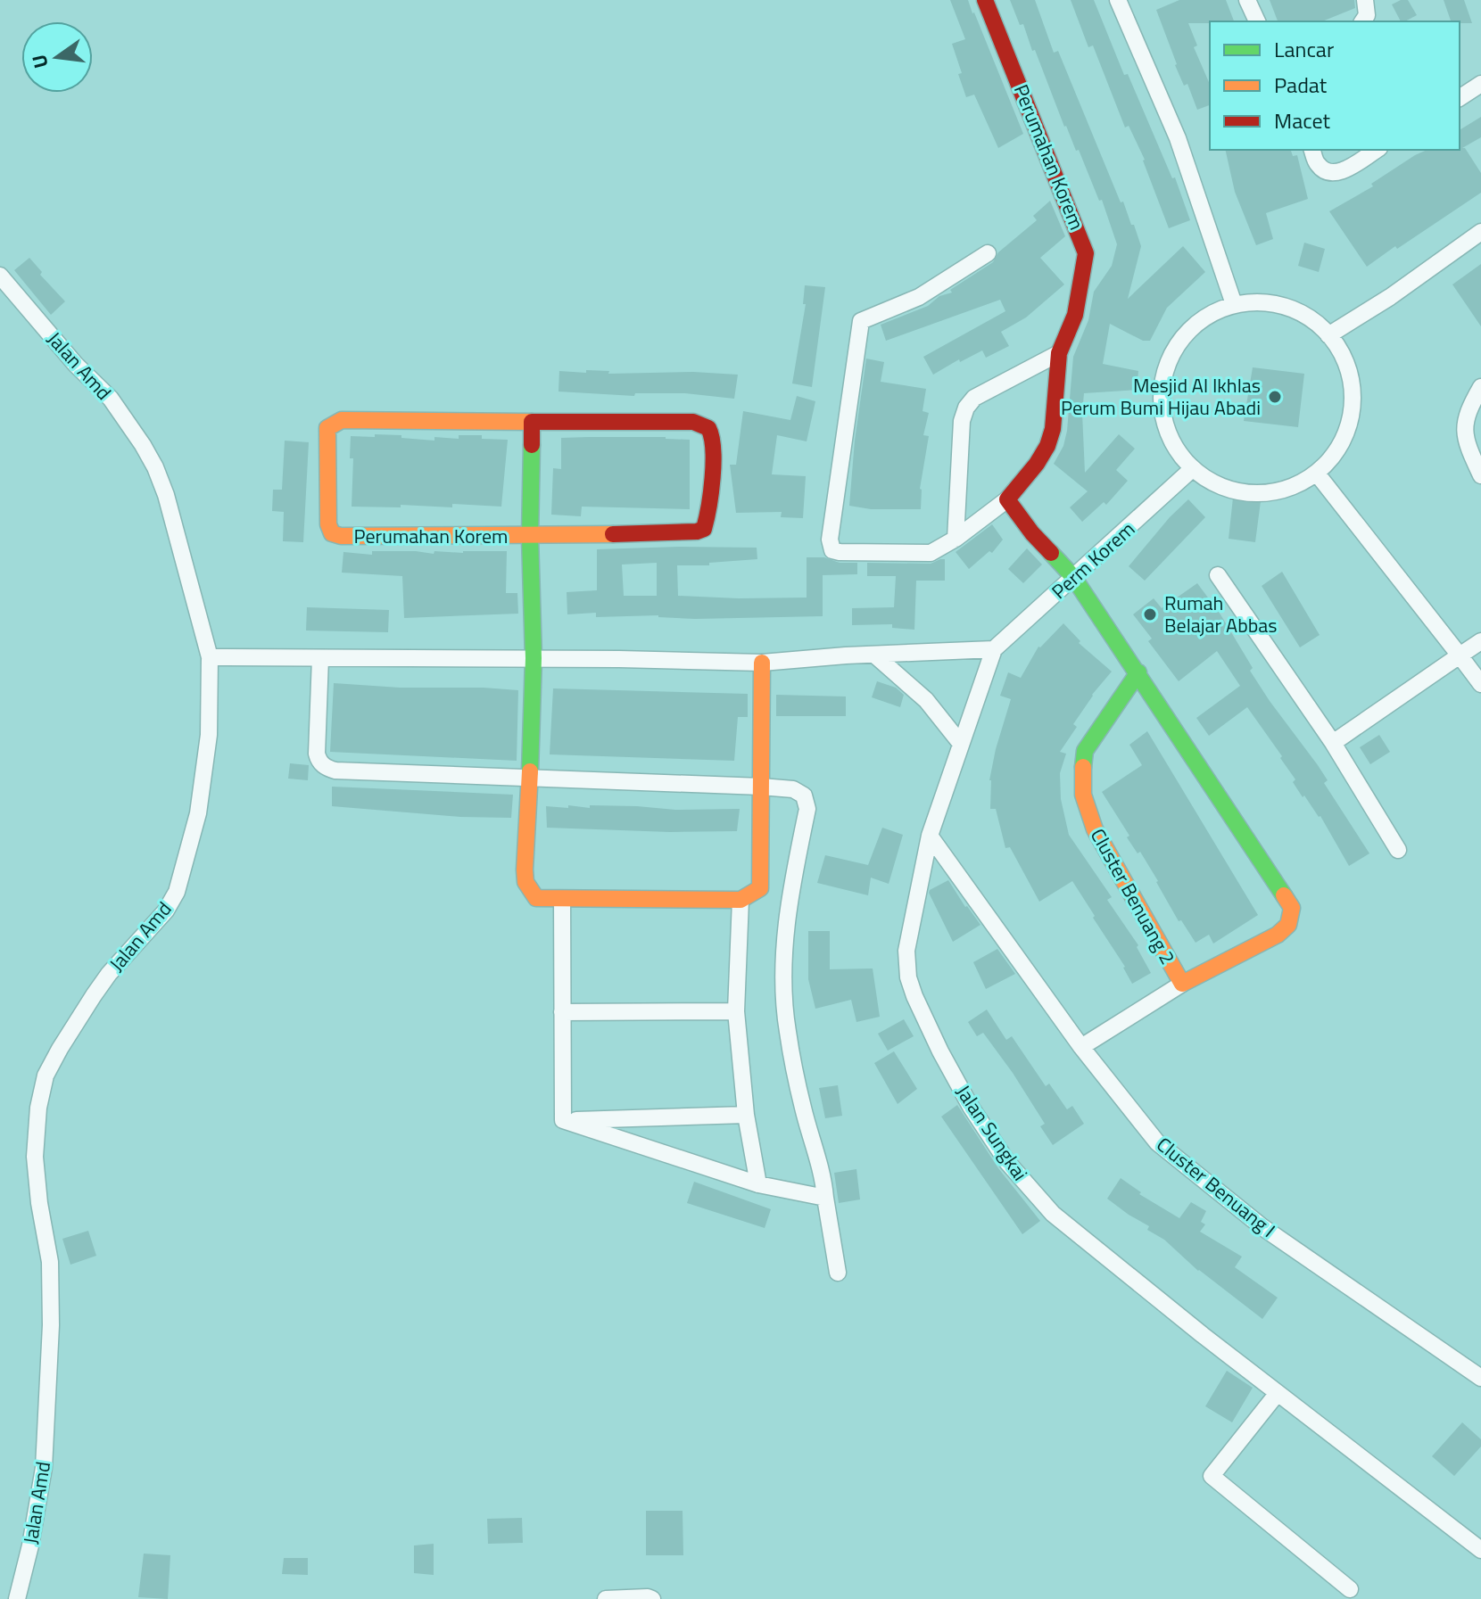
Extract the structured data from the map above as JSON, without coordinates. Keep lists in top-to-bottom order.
{
  "streets": {
    "street": [
      "Perumahan Korem",
      "Jalan Amd",
      "Perm Korem",
      "Cluster Benuang 2",
      "Jalan Sungkai",
      "Cluster Benuang I"
    ]
  },
  "crossings": [
    ["Perm Korem", "Jalan Sungkai"],
    ["Jalan Sungkai", "Cluster Benuang I"]
  ],
  "places": ["Mesjid Al Ikhlas Perum Bumi Hijau Abadi", "Rumah Belajar Abbas"],
  "legend": ["Lancar", "Padat", "Macet"],
  "north": "left"
}
